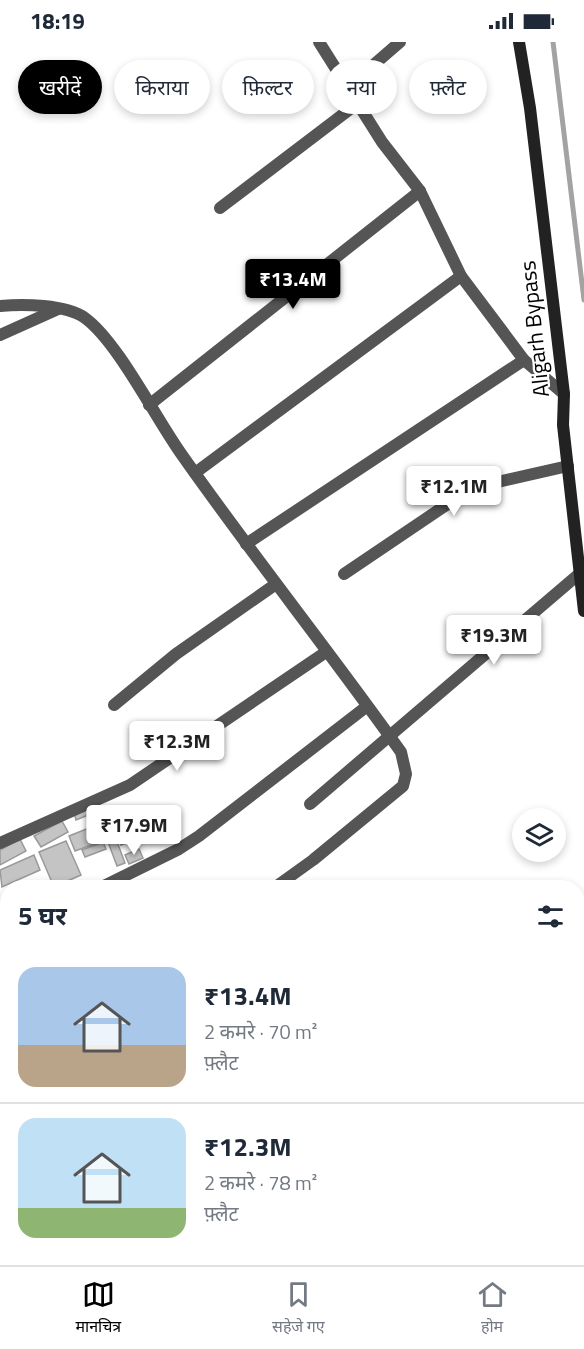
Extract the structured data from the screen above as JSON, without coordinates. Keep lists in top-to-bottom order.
{
  "streets": {
    "main road": ["Aligarh Bypass"]
  },
  "page": {
    "status": "18:19",
    "chip": [
      "खरीदें",
      "किराया",
      "फ़िल्टर",
      "नया",
      "फ़्लैट"
    ],
    "price": [
      "₹13.4M",
      "₹12.1M",
      "₹19.3M",
      "₹12.3M",
      "₹17.9M"
    ],
    "heading": "5 घर",
    "list": [
      {
        "name": "₹13.4M",
        "note": "2 कमरे · 70 m² · फ़्लैट"
      },
      {
        "name": "₹12.3M",
        "note": "2 कमरे · 78 m² · फ़्लैट"
      }
    ],
    "tabs": ["मानचित्र", "सहेजे गए", "होम"]
  }
}
